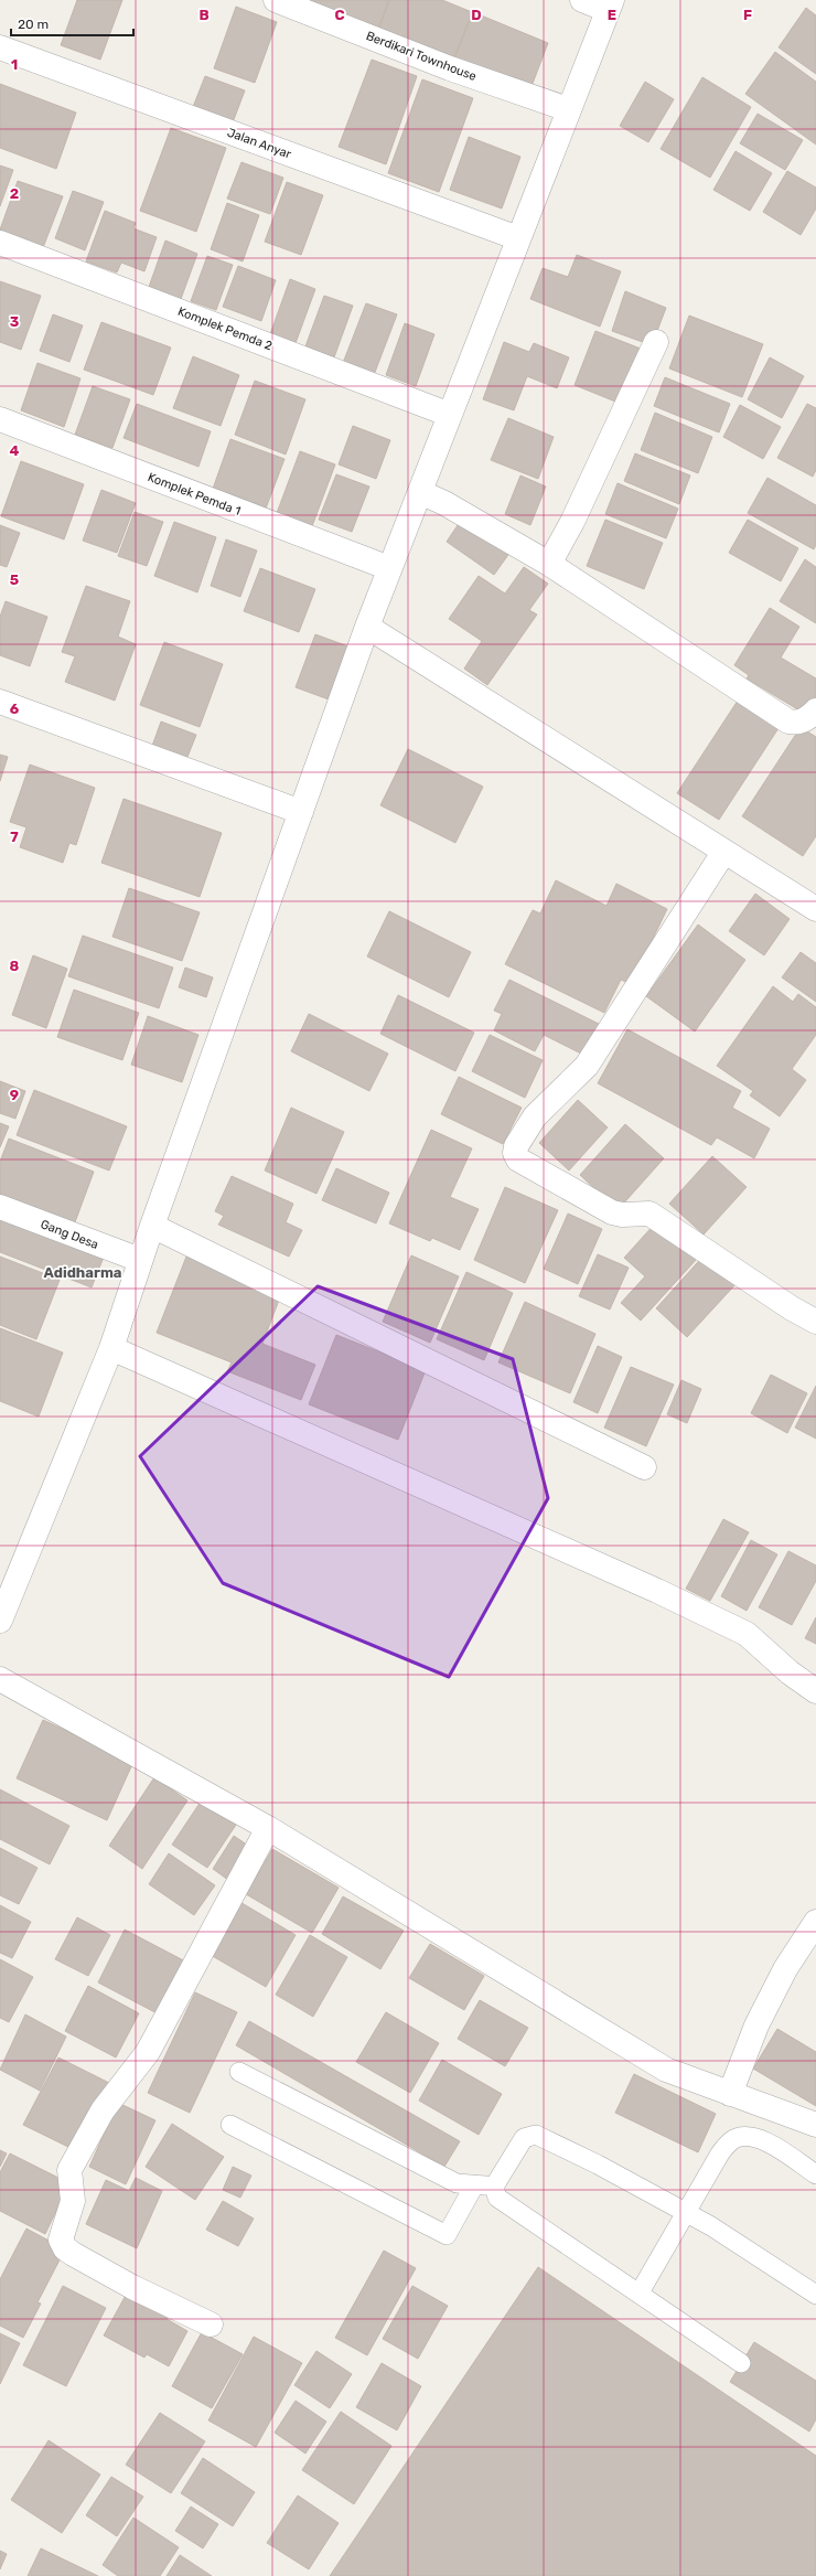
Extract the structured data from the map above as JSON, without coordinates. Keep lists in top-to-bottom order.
{
  "streets": {
    "street": [
      "Berdikari Townhouse",
      "Jalan Anyar",
      "Komplek Pemda 2",
      "Komplek Pemda 1",
      "Gang Desa"
    ]
  },
  "districts": ["Adidharma"],
  "scale_bar": "20 m",
  "grid": {
    "columns": [
      "B",
      "C",
      "D",
      "E",
      "F"
    ],
    "rows": [
      "1",
      "2",
      "3",
      "4",
      "5",
      "6",
      "7",
      "8",
      "9"
    ]
  }
}
